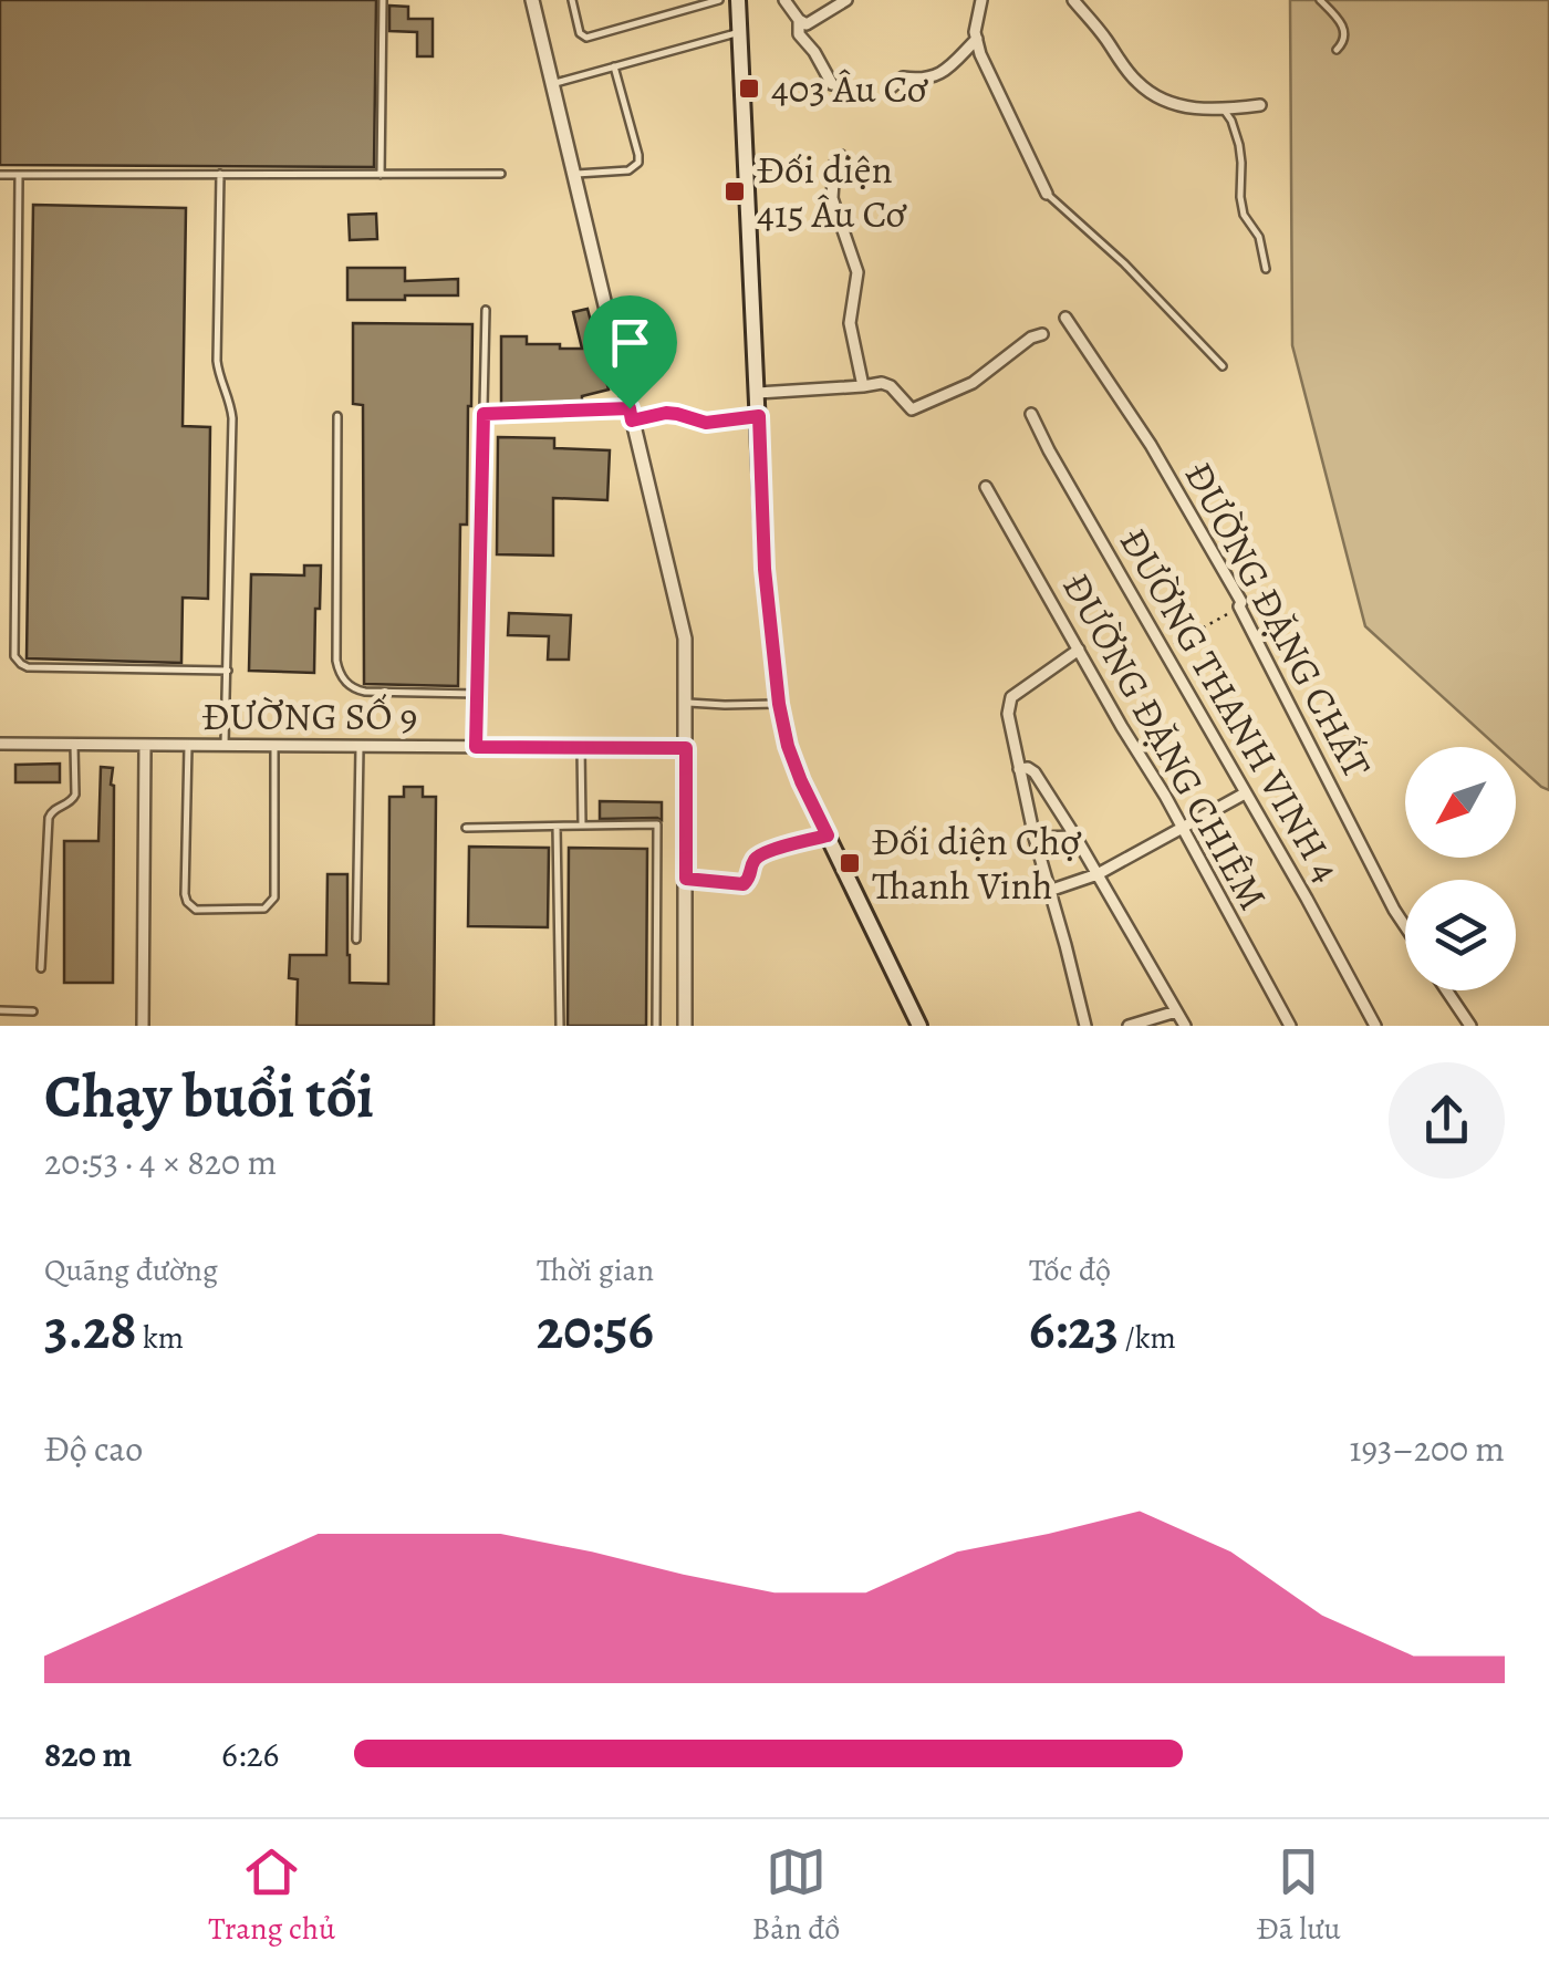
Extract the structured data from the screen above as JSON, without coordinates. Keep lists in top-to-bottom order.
{
  "streets": {
    "street": [
      "ĐƯỜNG ĐẶNG CHẤT",
      "ĐƯỜNG THANH VINH 4",
      "ĐƯỜNG SỐ 9",
      "ĐƯỜNG ĐẶNG CHIÊM"
    ]
  },
  "places": {
    "transit": ["403 Âu Cơ", "Đối diện 415 Âu Cơ", "Đối diện Chợ Thanh Vinh"]
  },
  "north": "bottom left",
  "page": {
    "heading": ["Chạy buổi tối", "20:53 · 4 × 820 m"],
    "stats": [
      ["Quãng đường", "3.28 km"],
      ["Thời gian", "20:56"],
      ["Tốc độ", "6:23 /km"]
    ],
    "chart": ["Độ cao", "193–200 m"],
    "list": [
      {
        "name": "820 m",
        "note": "6:26"
      }
    ],
    "tabs": ["Trang chủ", "Bản đồ", "Đã lưu"]
  }
}
